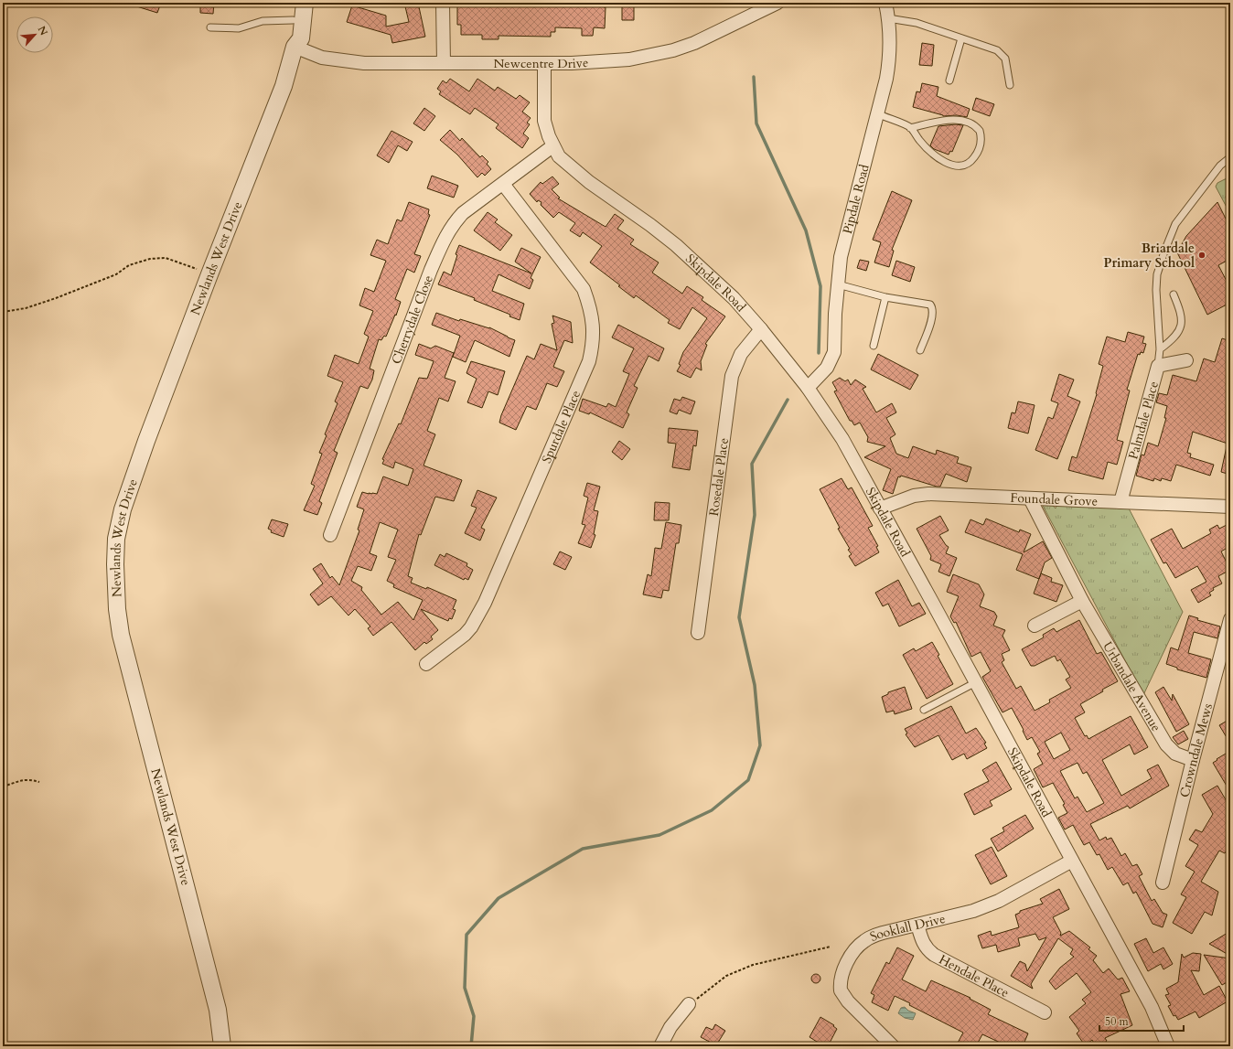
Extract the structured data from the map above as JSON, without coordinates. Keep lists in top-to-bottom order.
{
  "streets": {
    "street": [
      "Newcentre Drive",
      "Pipdale Road",
      "Newlands West Drive",
      "Skipdale Road",
      "Cherrydale Close",
      "Palmdale Place",
      "Spurdale Place",
      "Rosedale Place",
      "Foundale Grove",
      "Urbandale Avenue",
      "Crowndale Mews",
      "Sooklall Drive",
      "Hendale Place"
    ]
  },
  "crossings": [
    ["Newcentre Drive", "Newlands West Drive"],
    ["Newcentre Drive", "Skipdale Road"],
    ["Pipdale Road", "Skipdale Road"],
    ["Skipdale Road", "Cherrydale Close"],
    ["Skipdale Road", "Rosedale Place"],
    ["Skipdale Road", "Foundale Grove"],
    ["Skipdale Road", "Sooklall Drive"],
    ["Cherrydale Close", "Spurdale Place"],
    ["Palmdale Place", "Foundale Grove"],
    ["Foundale Grove", "Urbandale Avenue"],
    ["Urbandale Avenue", "Crowndale Mews"],
    ["Sooklall Drive", "Hendale Place"]
  ],
  "places": ["Briardale Primary School"],
  "scale_bar": "50 m",
  "north": "top right"
}
